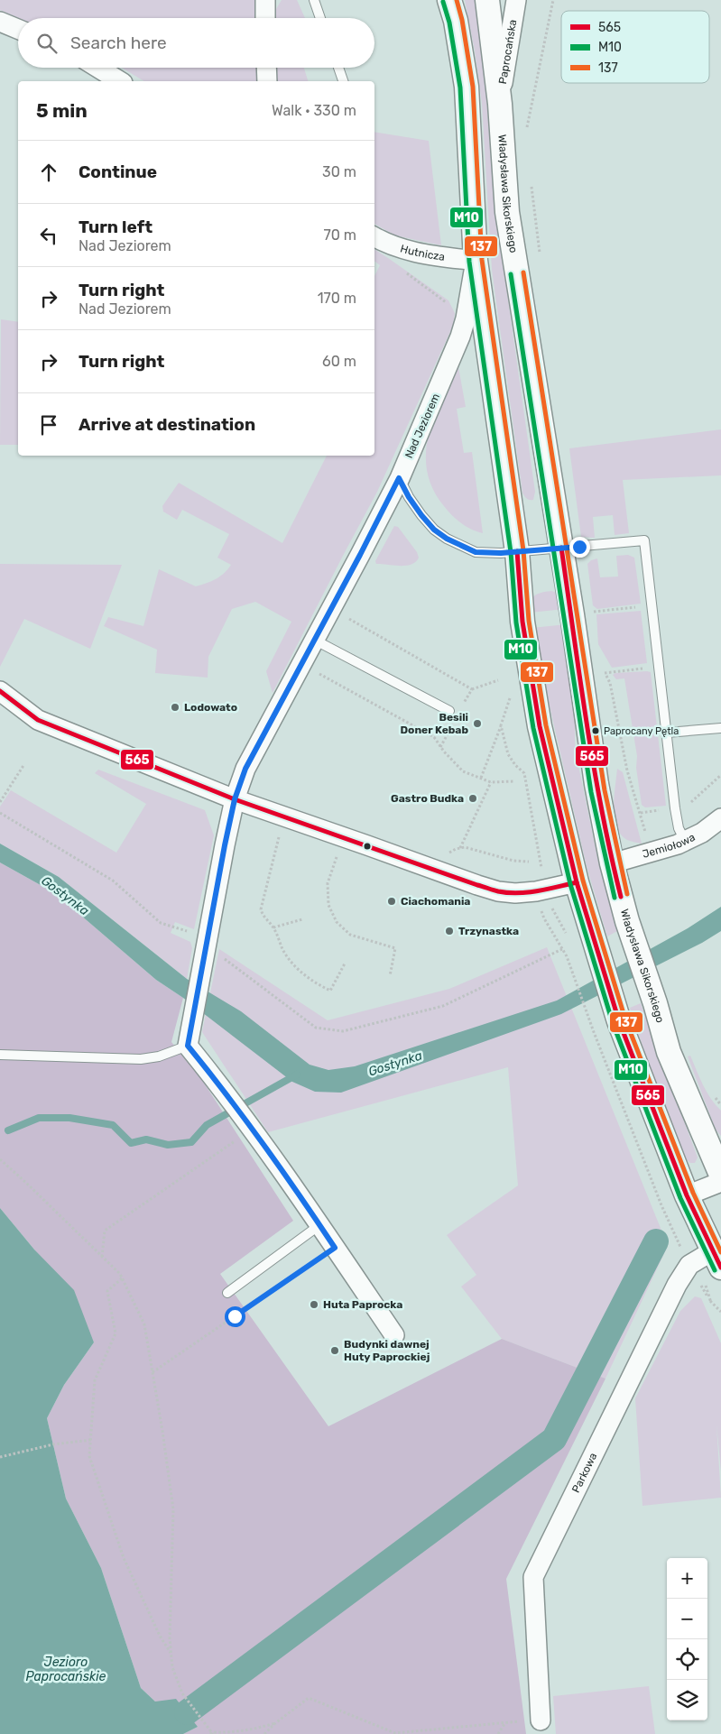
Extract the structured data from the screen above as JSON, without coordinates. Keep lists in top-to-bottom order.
{
  "streets": {
    "street": [
      "Paprocańska",
      "Władysława Sikorskiego",
      "Hutnicza",
      "Nad Jeziorem",
      "Jemiołowa",
      "Parkowa"
    ]
  },
  "crossings": [
    ["Paprocańska", "Władysława Sikorskiego"],
    ["Władysława Sikorskiego", "Jemiołowa"],
    ["Hutnicza", "Nad Jeziorem"]
  ],
  "water": ["Gostynka", "Jezioro Paprocańskie"],
  "places": [
    "Lodowato",
    "Besili Doner Kebab",
    "Paprocany Pętla",
    "Gastro Budka",
    "Ciachomania",
    "Trzynastka",
    "Huta Paprocka",
    "Budynki dawnej Huty Paprockiej"
  ],
  "lines": ["transit line 137", "transit line M10", "transit line 565"],
  "legend": ["565", "M10", "137"],
  "page": {
    "search": "Search here",
    "heading": ["5 min", "Walk · 330 m"],
    "list": [
      ["Continue", "30 m"],
      ["Turn left", "Nad Jeziorem", "70 m"],
      ["Turn right", "Nad Jeziorem", "170 m"],
      ["Turn right", "60 m"],
      "Arrive at destination"
    ],
    "map_buttons": ["+", "−"]
  }
}
